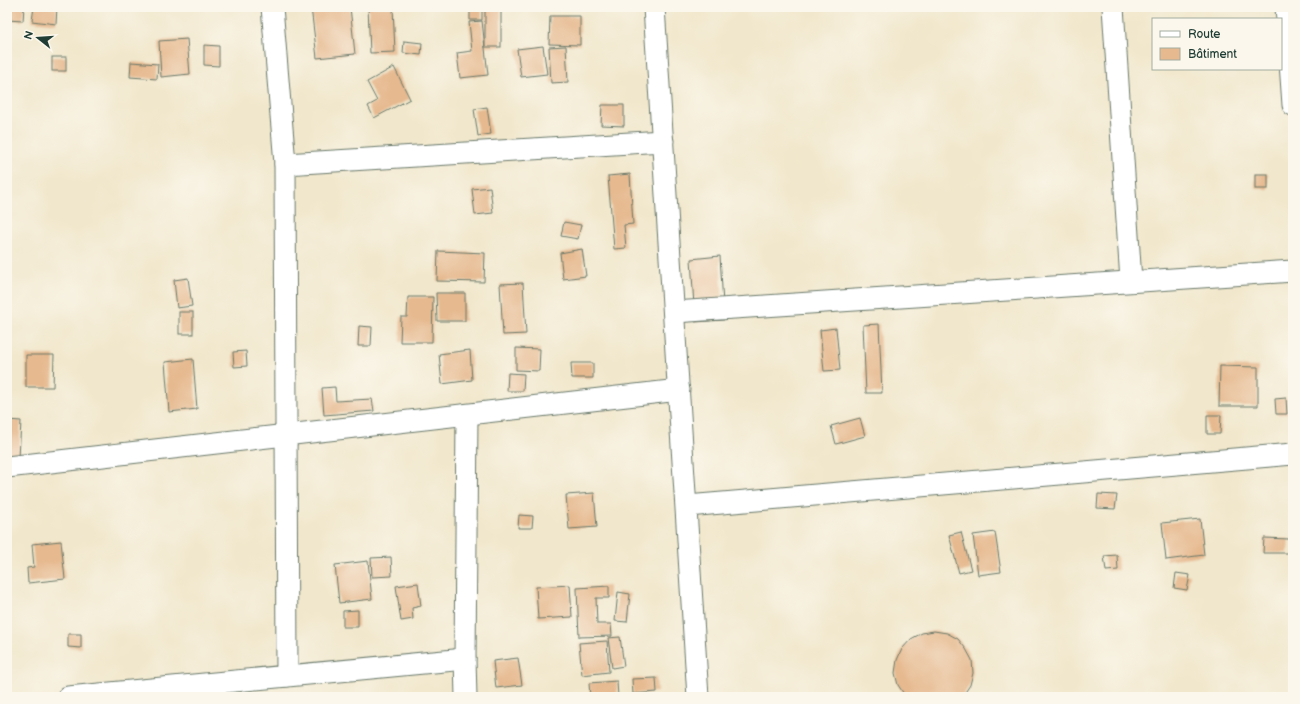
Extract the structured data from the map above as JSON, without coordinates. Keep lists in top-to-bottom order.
{
  "legend": ["Route", "Bâtiment"],
  "north": "left"
}
